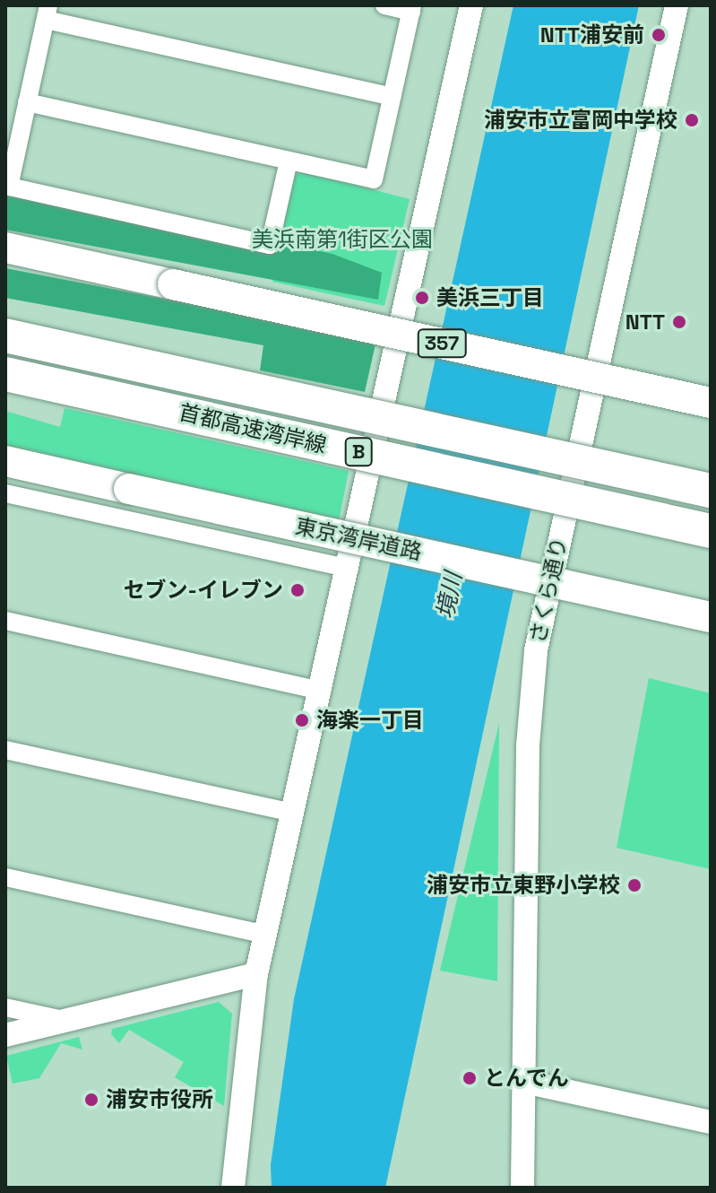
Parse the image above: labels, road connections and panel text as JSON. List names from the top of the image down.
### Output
{
  "streets": {
    "highway": [
      "357",
      "首都高速湾岸線",
      "B",
      "東京湾岸道路"
    ],
    "street": ["さくら通り"]
  },
  "water": ["境川"],
  "parks": ["美浜南第1街区公園"],
  "places": [
    "NTT浦安前",
    "浦安市立富岡中学校",
    "美浜三丁目",
    "NTT",
    "セブン-イレブン",
    "海楽一丁目",
    "浦安市立東野小学校",
    "とんでん",
    "浦安市役所"
  ]
}
